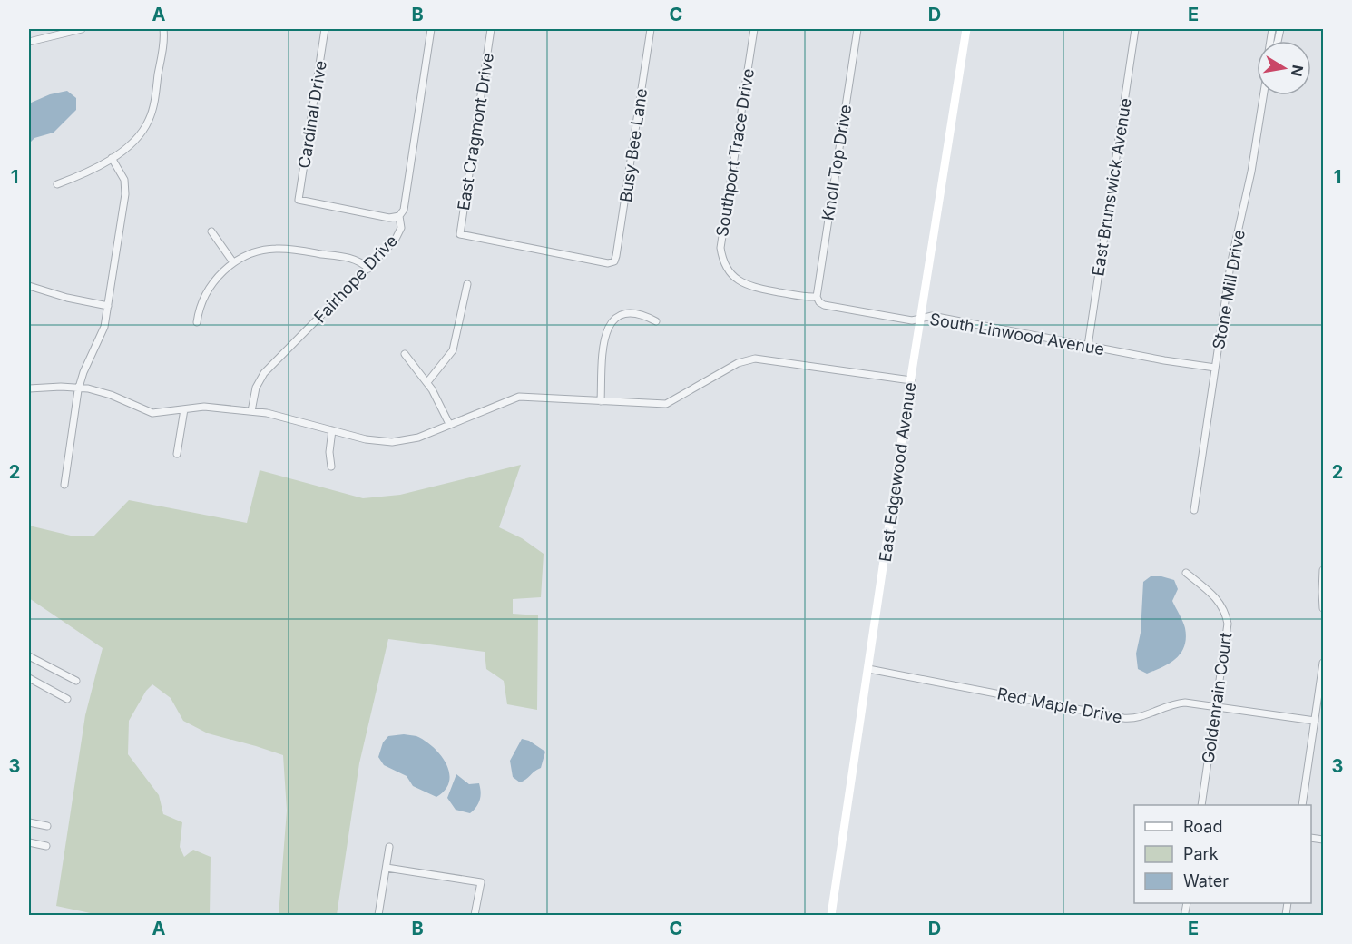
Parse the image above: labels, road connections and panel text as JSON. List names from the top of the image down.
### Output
{
  "streets": {
    "main road": ["East Edgewood Avenue"],
    "street": [
      "Cardinal Drive",
      "East Cragmont Drive",
      "Busy Bee Lane",
      "Southport Trace Drive",
      "Knoll Top Drive",
      "East Brunswick Avenue",
      "Fairhope Drive",
      "Stone Mill Drive",
      "South Linwood Avenue",
      "Goldenrain Court",
      "Red Maple Drive"
    ]
  },
  "crossings": [
    ["Cardinal Drive", "Fairhope Drive"],
    ["East Cragmont Drive", "Busy Bee Lane"],
    ["Southport Trace Drive", "South Linwood Avenue"],
    ["Knoll Top Drive", "South Linwood Avenue"],
    ["East Brunswick Avenue", "South Linwood Avenue"],
    ["Stone Mill Drive", "South Linwood Avenue"],
    ["South Linwood Avenue", "East Edgewood Avenue"],
    ["East Edgewood Avenue", "Red Maple Drive"],
    ["Goldenrain Court", "Red Maple Drive"]
  ],
  "legend": ["Road", "Park", "Water"],
  "north": "right",
  "grid": {
    "columns": [
      "A",
      "B",
      "C",
      "D",
      "E"
    ],
    "rows": ["1", "2", "3"]
  }
}
